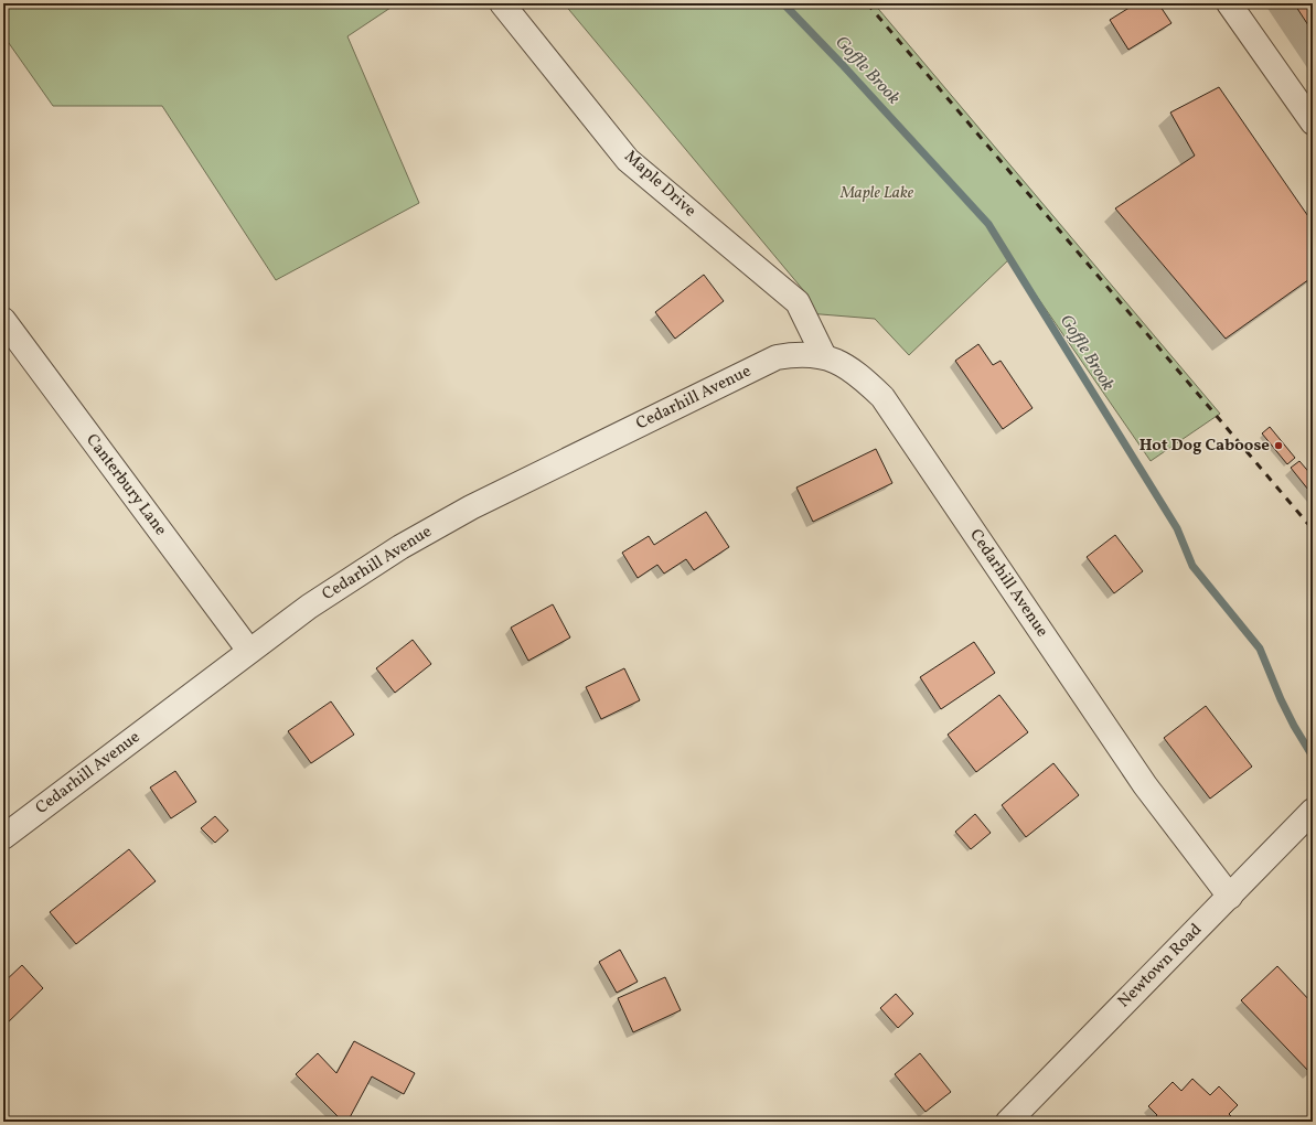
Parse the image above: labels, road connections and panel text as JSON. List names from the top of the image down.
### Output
{
  "streets": {
    "street": [
      "Maple Drive",
      "Cedarhill Avenue",
      "Canterbury Lane",
      "Newtown Road"
    ]
  },
  "crossings": [
    ["Maple Drive", "Cedarhill Avenue"],
    ["Cedarhill Avenue", "Canterbury Lane"],
    ["Cedarhill Avenue", "Newtown Road"]
  ],
  "water": ["Goffle Brook"],
  "parks": ["Maple Lake"],
  "places": ["Hot Dog Caboose"]
}
